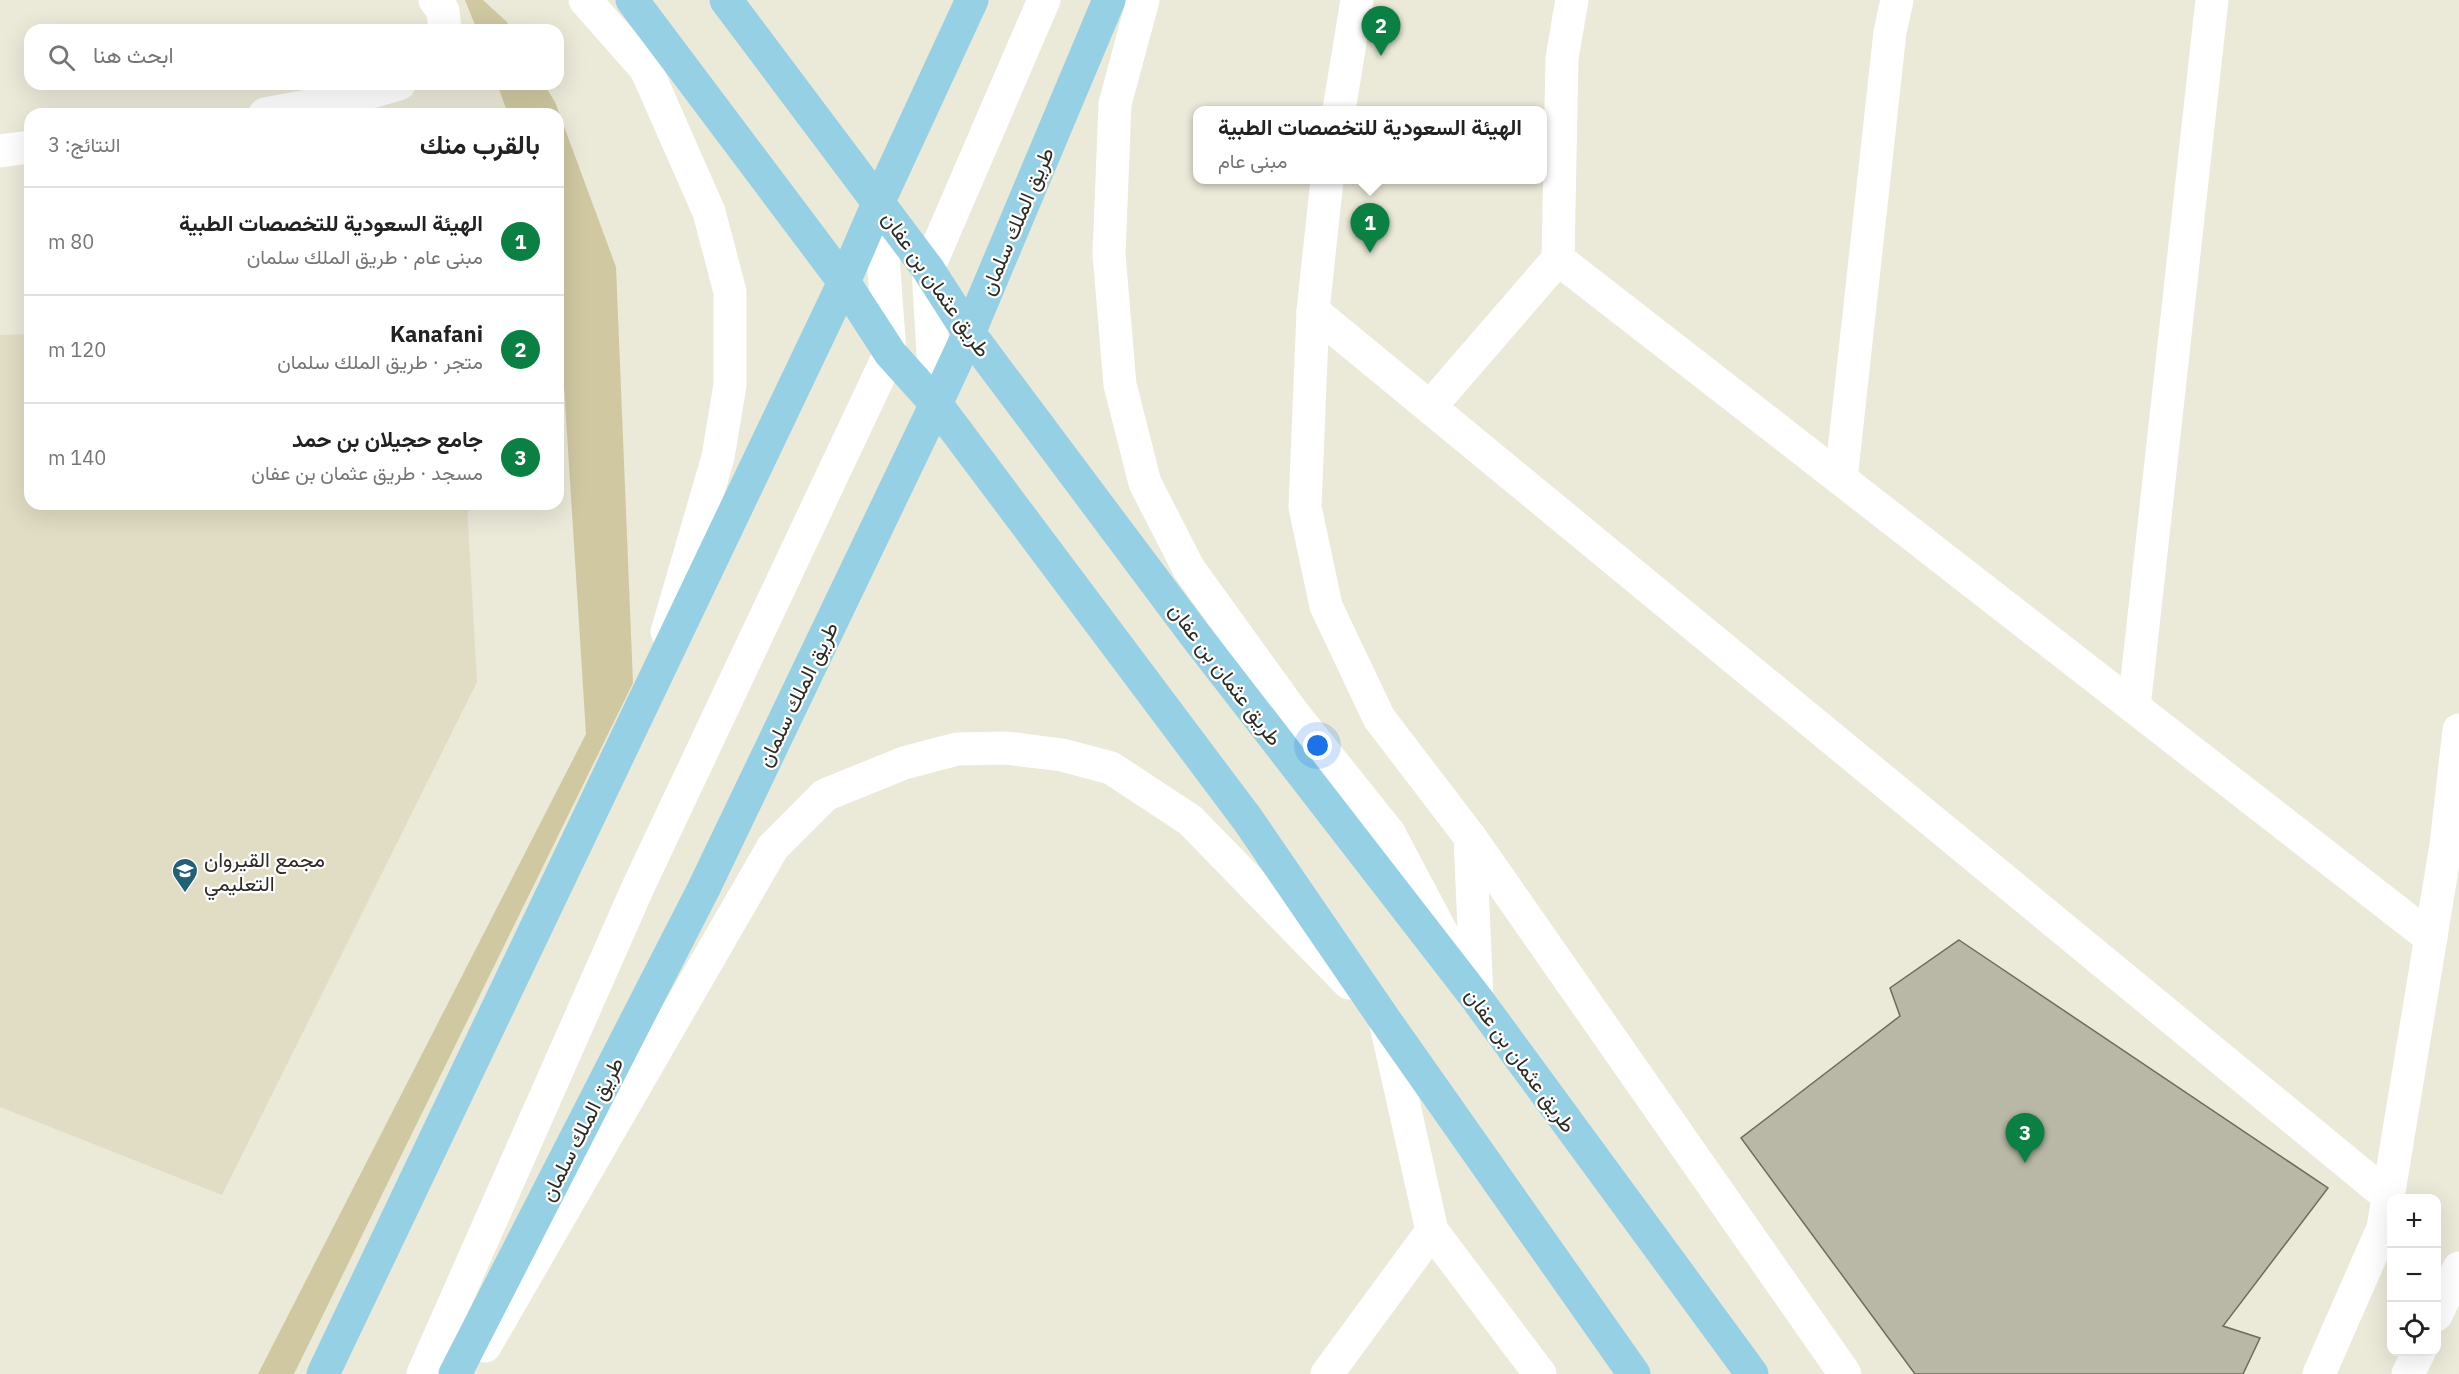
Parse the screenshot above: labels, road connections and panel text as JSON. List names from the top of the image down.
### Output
{
  "streets": {
    "main road": ["طريق الملك سلمان", "طريق عثمان بن عفان"]
  },
  "crossings": [
    ["طريق الملك سلمان", "طريق عثمان بن عفان"]
  ],
  "places": {
    "school or university": ["مجمع القيروان التعليمي"]
  },
  "page": {
    "pins": ["2", "1", "3"],
    "search": "ابحث هنا",
    "popup": ["الهيئة السعودية للتخصصات الطبية", "مبنى عام"],
    "heading": ["بالقرب منك", "النتائج: 3"],
    "list": [
      {
        "mark": "1",
        "name": "الهيئة السعودية للتخصصات الطبية",
        "note": "مبنى عام · طريق الملك سلمان",
        "value": "80 m"
      },
      {
        "mark": "2",
        "name": "Kanafani",
        "note": "متجر · طريق الملك سلمان",
        "value": "120 m"
      },
      {
        "mark": "3",
        "name": "جامع حجيلان بن حمد",
        "note": "مسجد · طريق عثمان بن عفان",
        "value": "140 m"
      }
    ],
    "map_buttons": ["+", "−"]
  }
}
